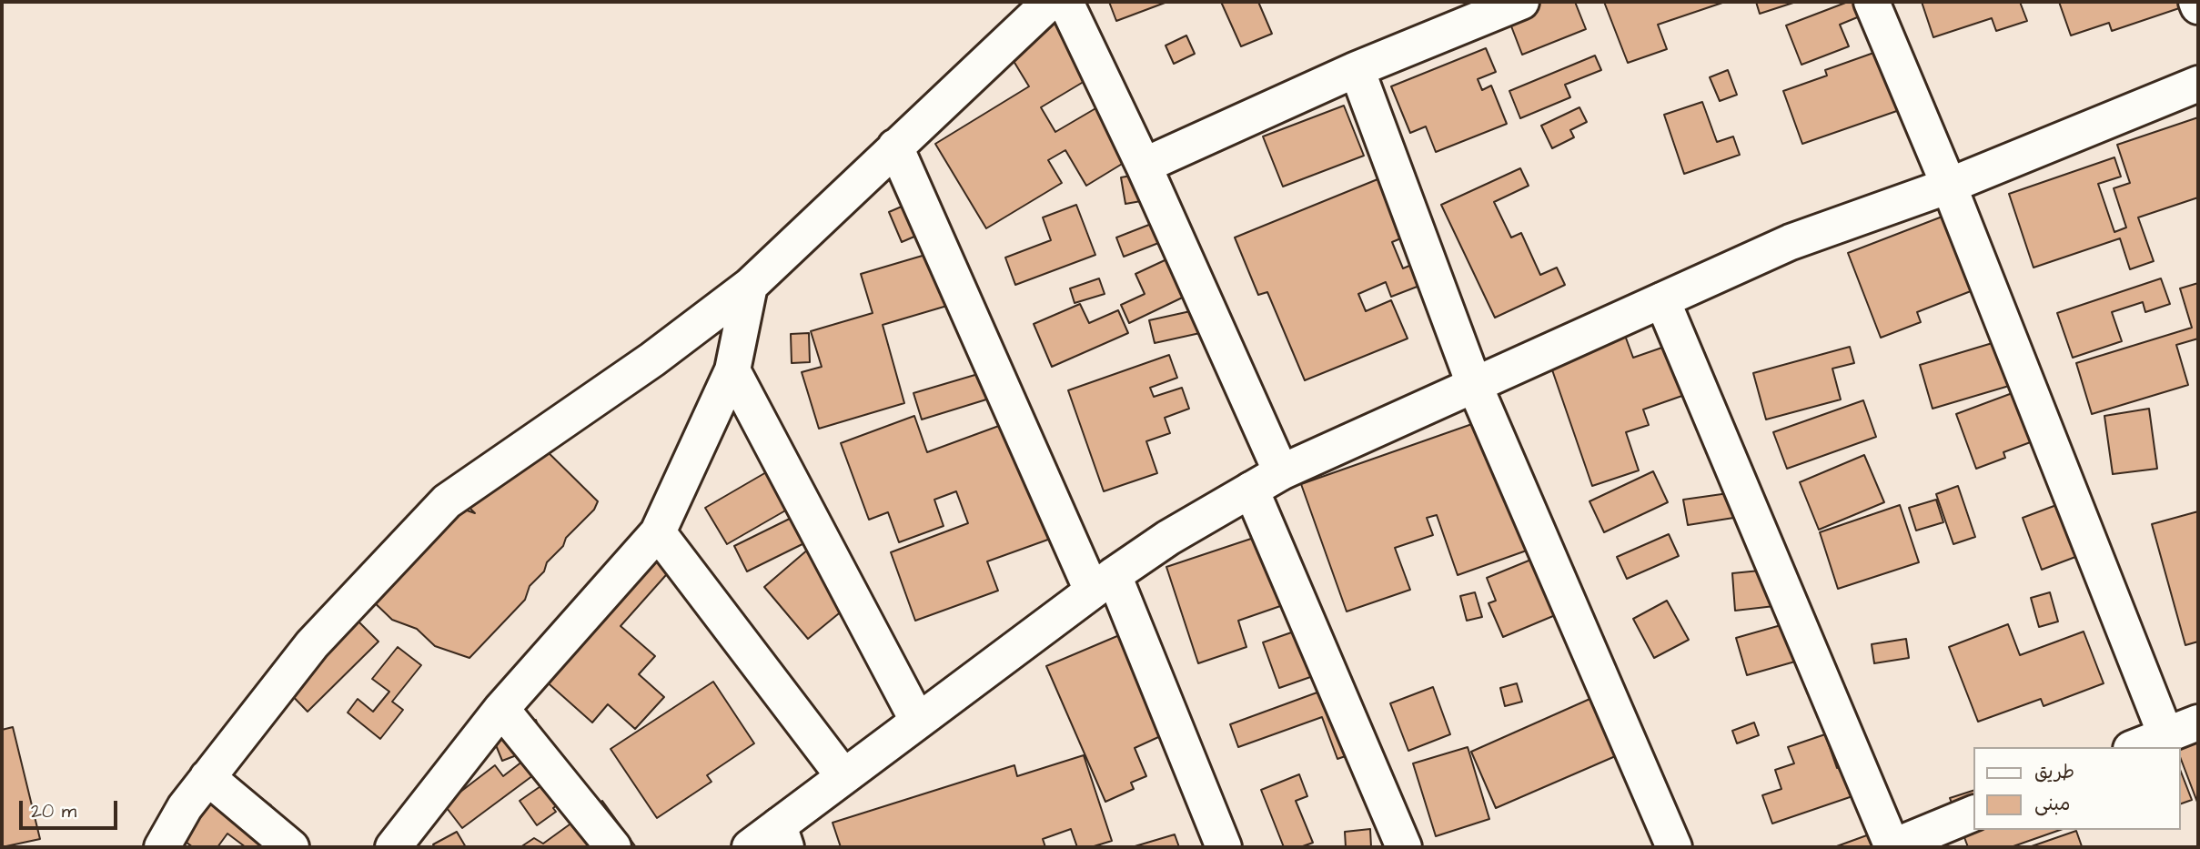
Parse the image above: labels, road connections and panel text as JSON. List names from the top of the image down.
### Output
{
  "legend": ["طريق", "مبنى"],
  "scale_bar": "20 m"
}
